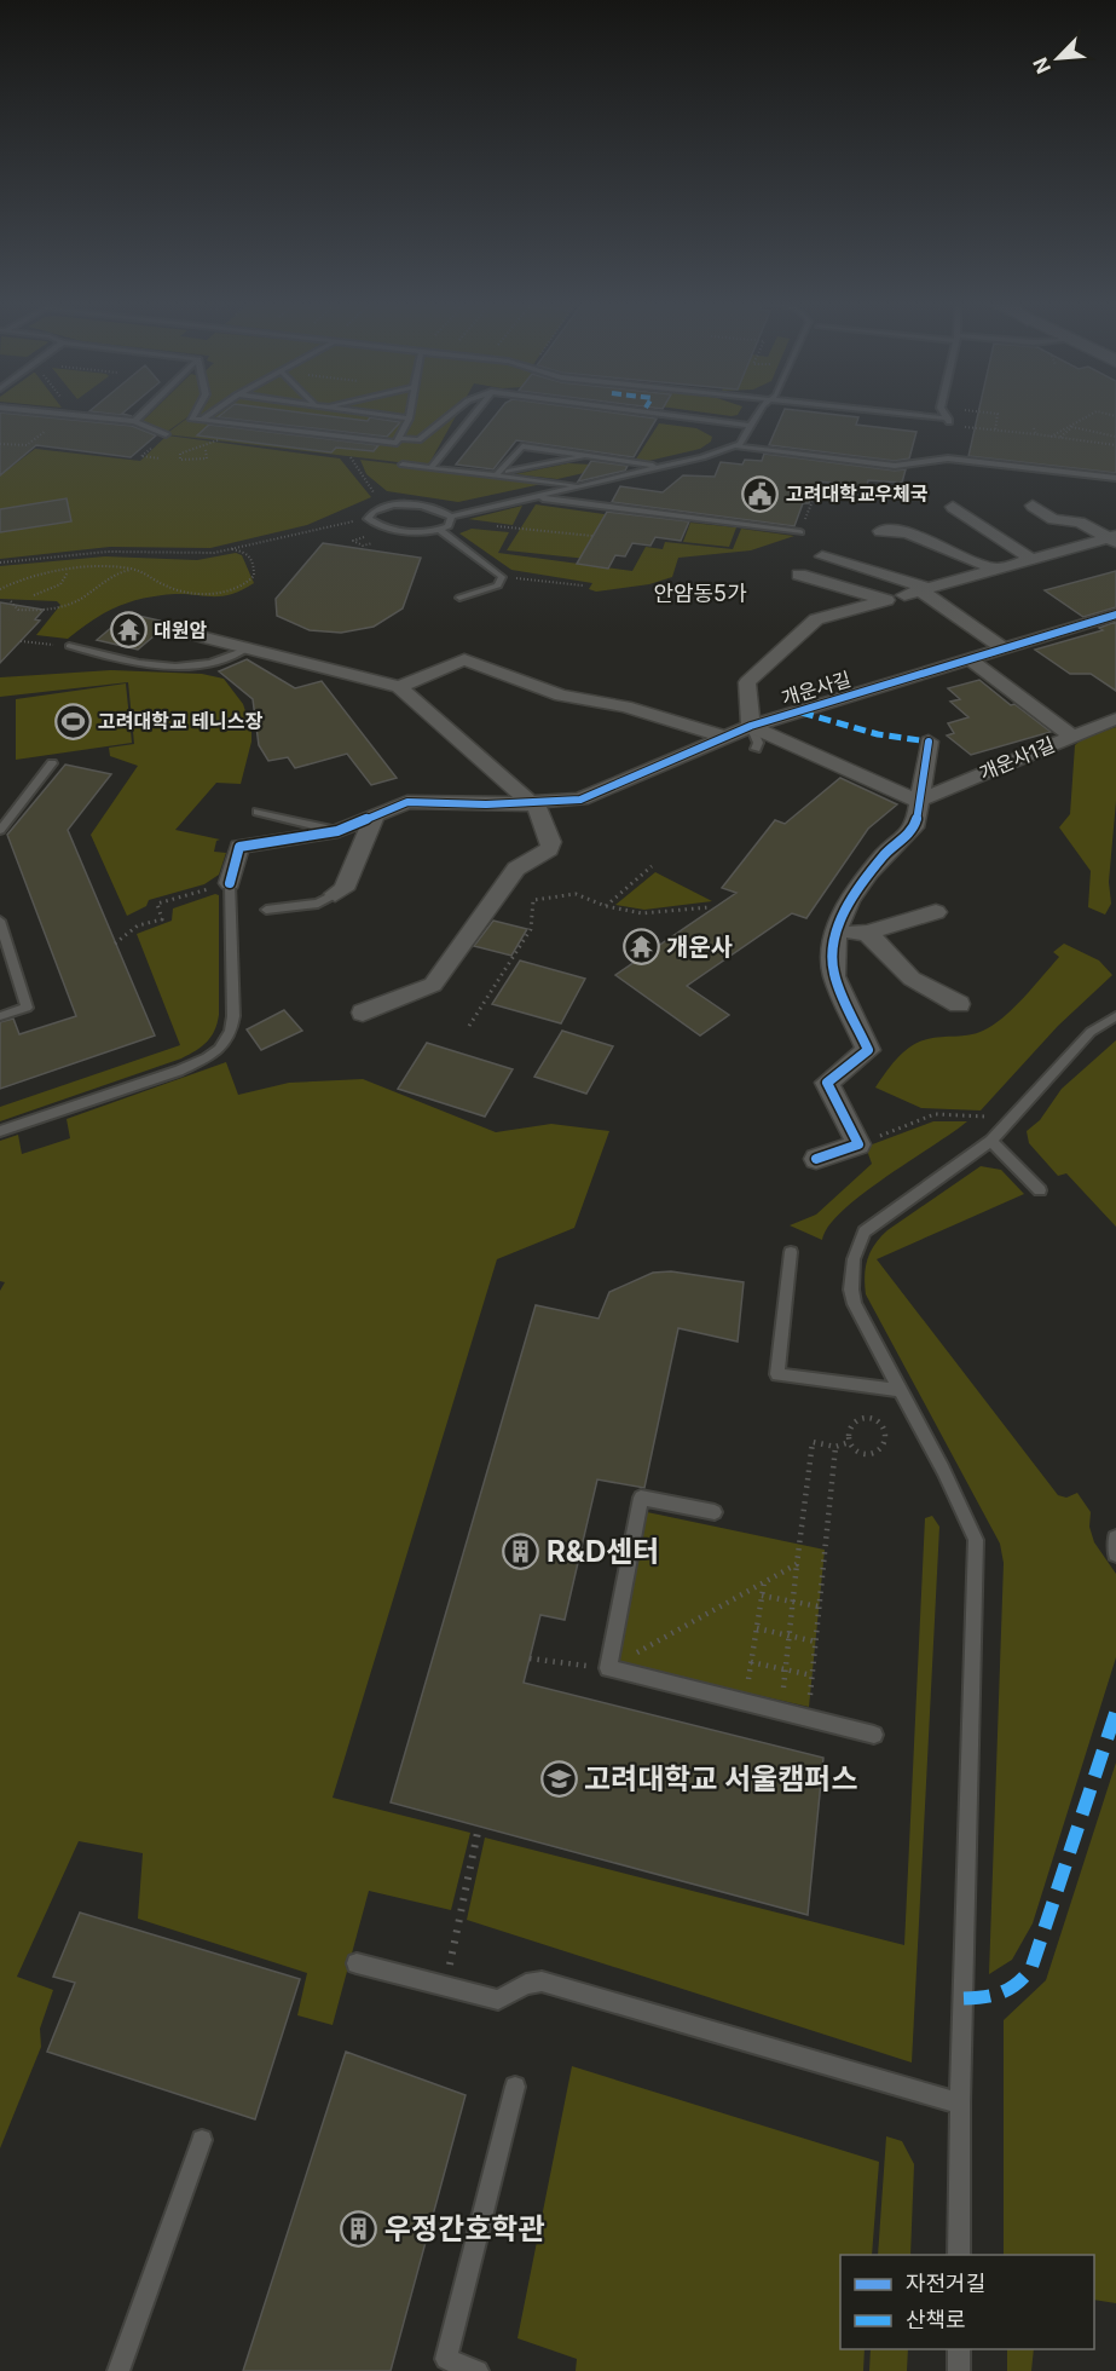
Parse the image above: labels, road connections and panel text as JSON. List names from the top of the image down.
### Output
{
  "streets": {
    "street": ["개운사길", "개운사1길"]
  },
  "crossings": [
    ["개운사길", "개운사1길"]
  ],
  "districts": ["안암동5가"],
  "places": {
    "public building": ["고려대학교우체국"],
    "temple": ["대원암", "개운사"],
    "sports": ["고려대학교 테니스장"],
    "building": ["R&D센터", "우정간호학관"],
    "school or university": ["고려대학교 서울캠퍼스"]
  },
  "legend": ["자전거길", "산책로"],
  "north": "bottom left"
}
